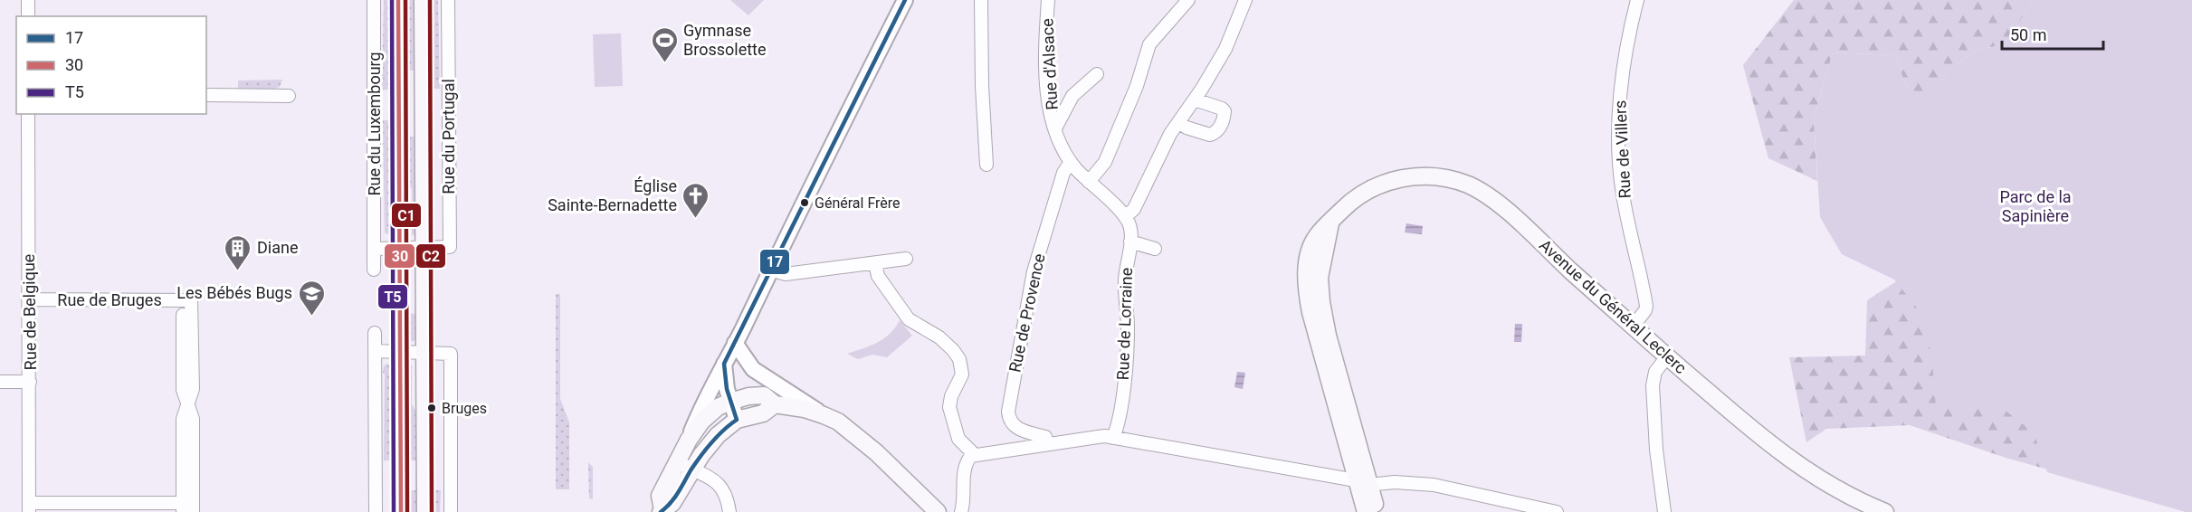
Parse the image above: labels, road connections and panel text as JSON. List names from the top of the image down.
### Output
{
  "streets": {
    "main road": ["Avenue du Général Leclerc"],
    "street": [
      "Rue d'Alsace",
      "Rue du Luxembourg",
      "Rue du Portugal",
      "Rue de Villers",
      "Rue de Bruges",
      "Rue de Belgique",
      "Rue de Provence",
      "Rue de Lorraine"
    ]
  },
  "crossings": [
    ["Rue d'Alsace", "Rue de Provence"],
    ["Rue d'Alsace", "Rue de Lorraine"],
    ["Rue de Villers", "Avenue du Général Leclerc"],
    ["Rue de Bruges", "Rue de Belgique"]
  ],
  "parks": ["Parc de la Sapinière"],
  "places": {
    "sports": ["Gymnase Brossolette"],
    "other": ["Général Frère", "Bruges"],
    "church": ["Église Sainte-Bernadette"],
    "building": ["Diane"],
    "school or university": ["Les Bébés Bugs"]
  },
  "lines": [
    "transit line 17",
    "transit line 30",
    "transit line T5",
    "transit line C1",
    "transit line C2"
  ],
  "legend": ["17", "30", "T5"],
  "scale_bar": "50 m"
}
